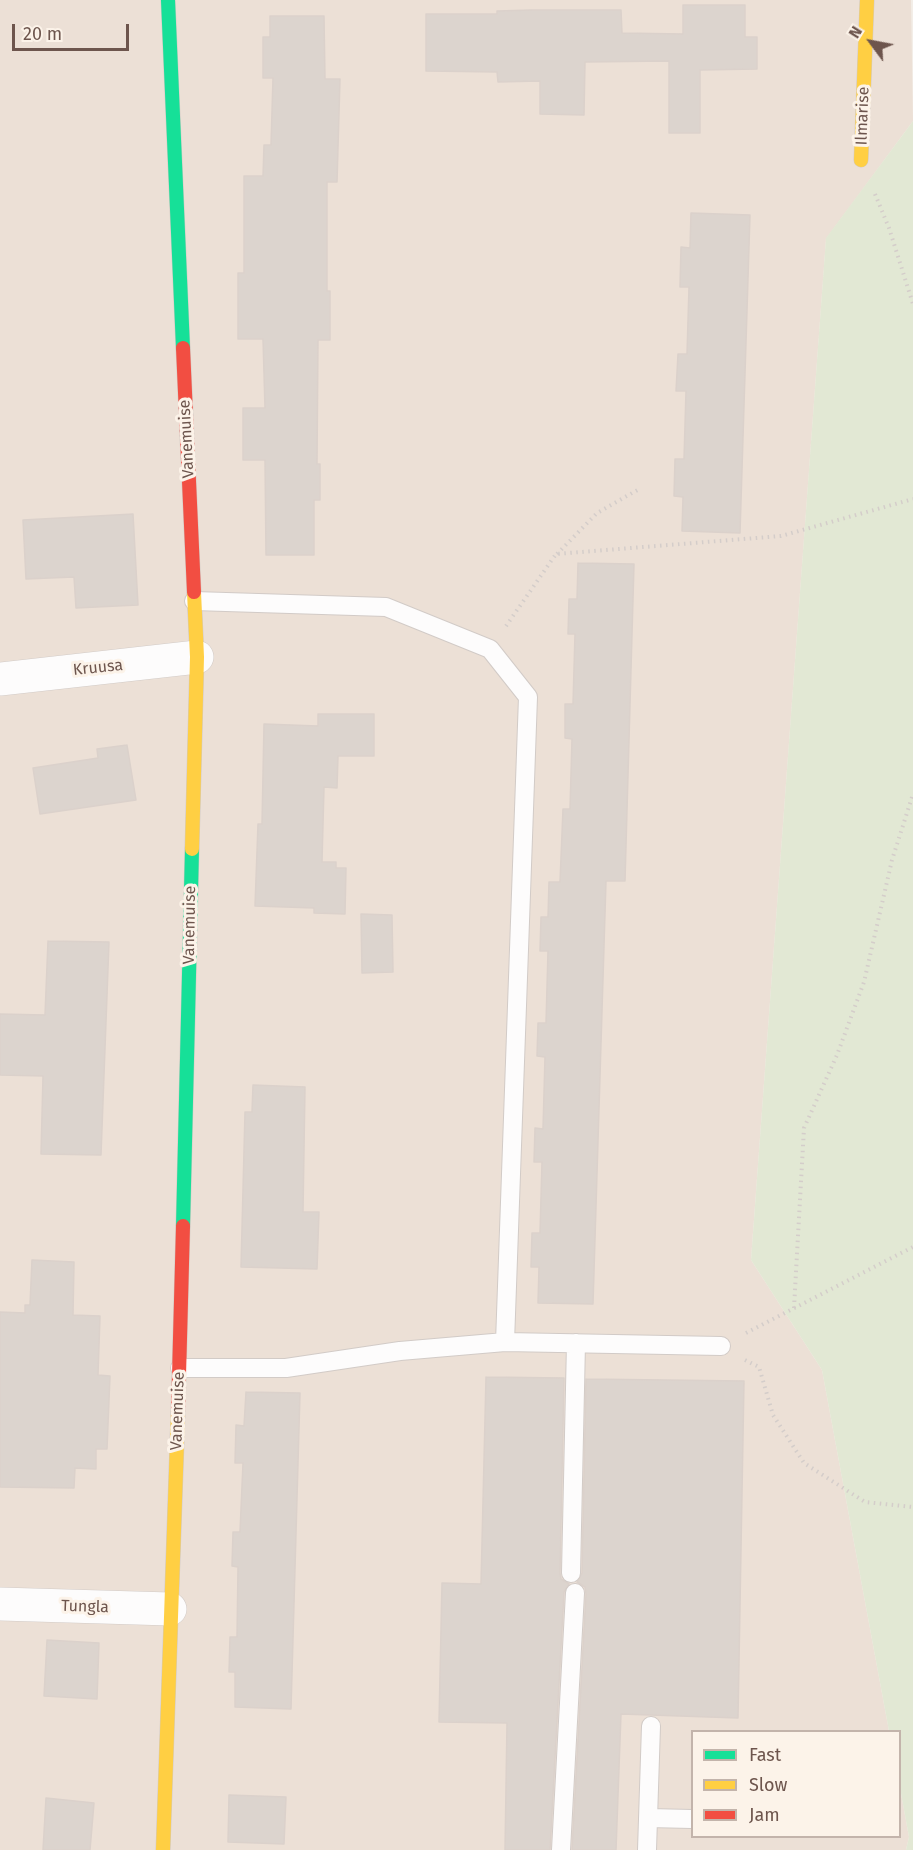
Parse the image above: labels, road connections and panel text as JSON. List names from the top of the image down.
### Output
{
  "streets": {
    "street": [
      "Ilmarise",
      "Vanemuise",
      "Kruusa",
      "Tungla"
    ]
  },
  "crossings": [
    ["Vanemuise", "Kruusa"],
    ["Vanemuise", "Tungla"]
  ],
  "legend": ["Fast", "Slow", "Jam"],
  "scale_bar": "20 m",
  "north": "top left"
}
